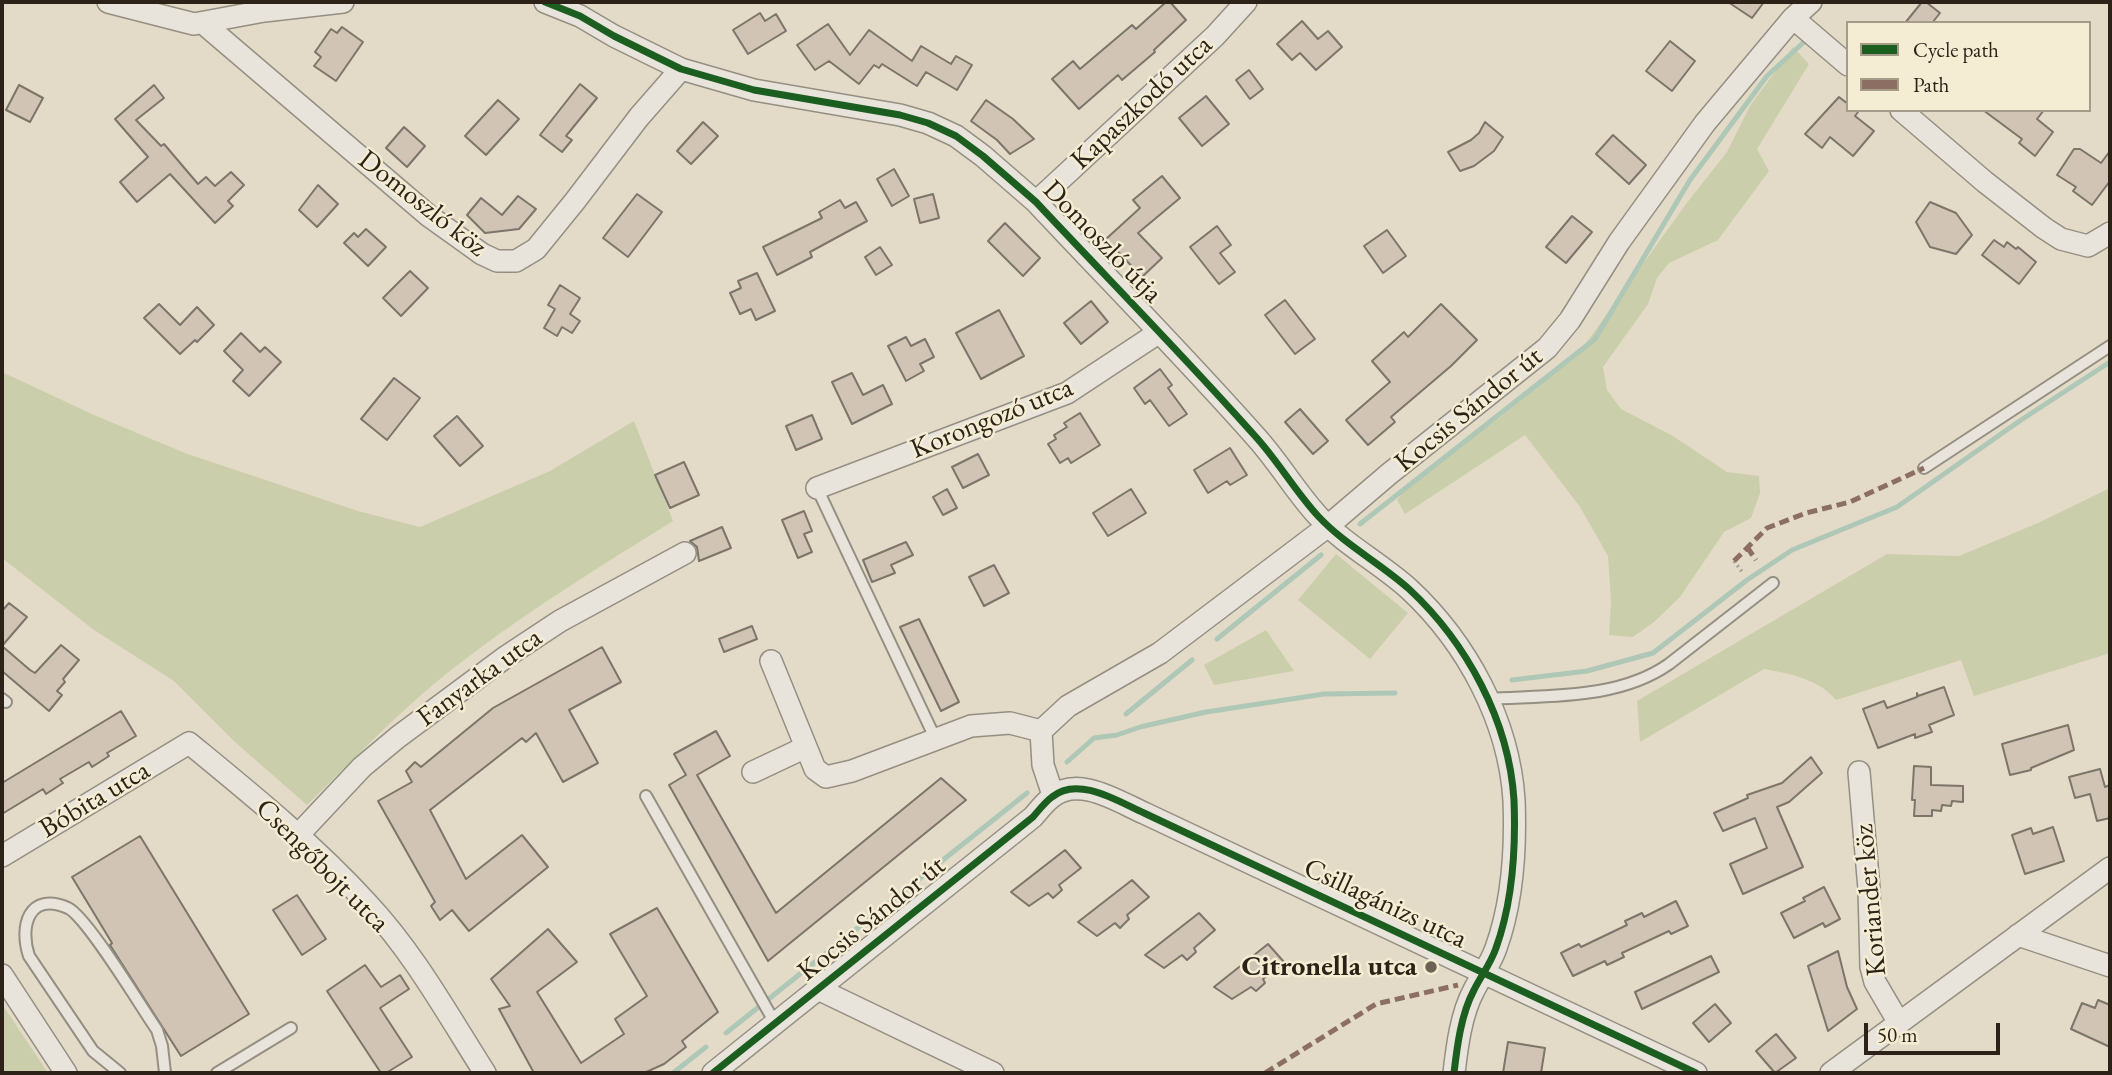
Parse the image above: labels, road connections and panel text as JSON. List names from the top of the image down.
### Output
{
  "streets": {
    "street": [
      "Kapaszkodó utca",
      "Domoszló köz",
      "Domoszló útja",
      "Kocsis Sándor út",
      "Korongozó utca",
      "Fanyarka utca",
      "Bóbita utca",
      "Csengőbojt utca",
      "Koriander köz",
      "Csillagánizs utca"
    ]
  },
  "crossings": [
    ["Kapaszkodó utca", "Domoszló útja"],
    ["Domoszló köz", "Domoszló útja"],
    ["Domoszló útja", "Kocsis Sándor út"],
    ["Domoszló útja", "Korongozó utca"],
    ["Domoszló útja", "Csillagánizs utca"],
    ["Kocsis Sándor út", "Csillagánizs utca"],
    ["Fanyarka utca", "Csengőbojt utca"],
    ["Bóbita utca", "Csengőbojt utca"]
  ],
  "places": ["Citronella utca"],
  "legend": ["Cycle path", "Path"],
  "scale_bar": "50 m"
}
